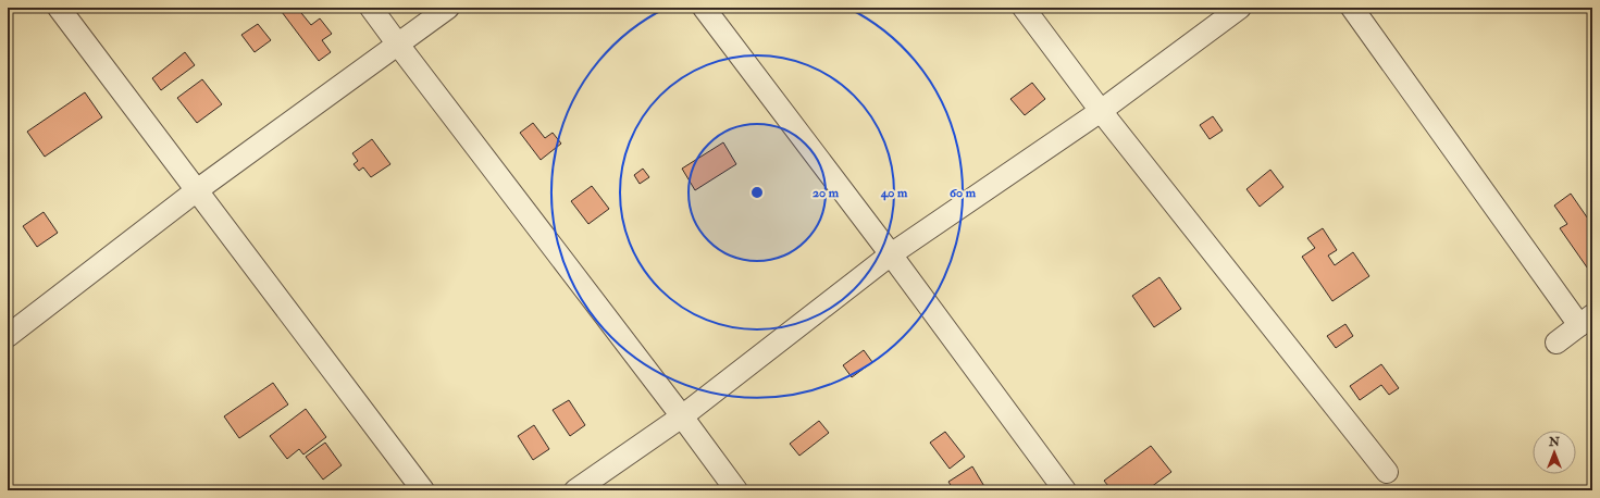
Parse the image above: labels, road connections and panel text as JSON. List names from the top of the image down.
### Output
{
  "north": "top",
  "rings": ["20 m", "40 m", "60 m"]
}
